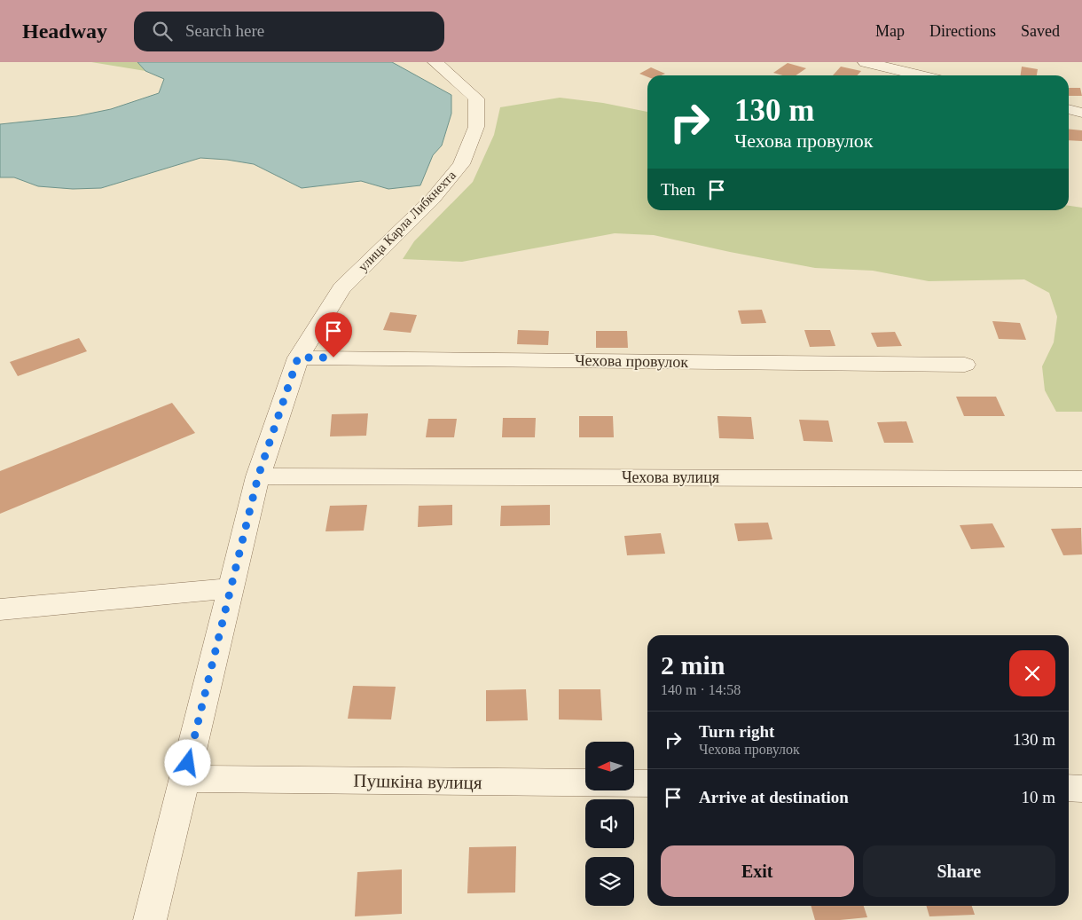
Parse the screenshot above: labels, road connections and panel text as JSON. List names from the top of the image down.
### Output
{
  "streets": {
    "street": [
      "улица Карла Либкнехта",
      "Чехова провулок",
      "Чехова вулиця",
      "Пушкіна вулиця"
    ]
  },
  "crossings": [
    ["улица Карла Либкнехта", "Чехова провулок"],
    ["улица Карла Либкнехта", "Чехова вулиця"],
    ["улица Карла Либкнехта", "Пушкіна вулиця"]
  ],
  "north": "left",
  "page": {
    "header": "Headway",
    "search": "Search here",
    "nav": ["Map", "Directions", "Saved"],
    "turn": ["130 m", "Чехова провулок"],
    "then": "Then",
    "heading": ["2 min", "140 m · 14:58"],
    "list": [
      {
        "name": "Turn right",
        "note": "Чехова провулок",
        "value": "130 m"
      },
      {
        "name": "Arrive at destination",
        "value": "10 m"
      }
    ],
    "buttons": ["Exit", "Share"]
  }
}
